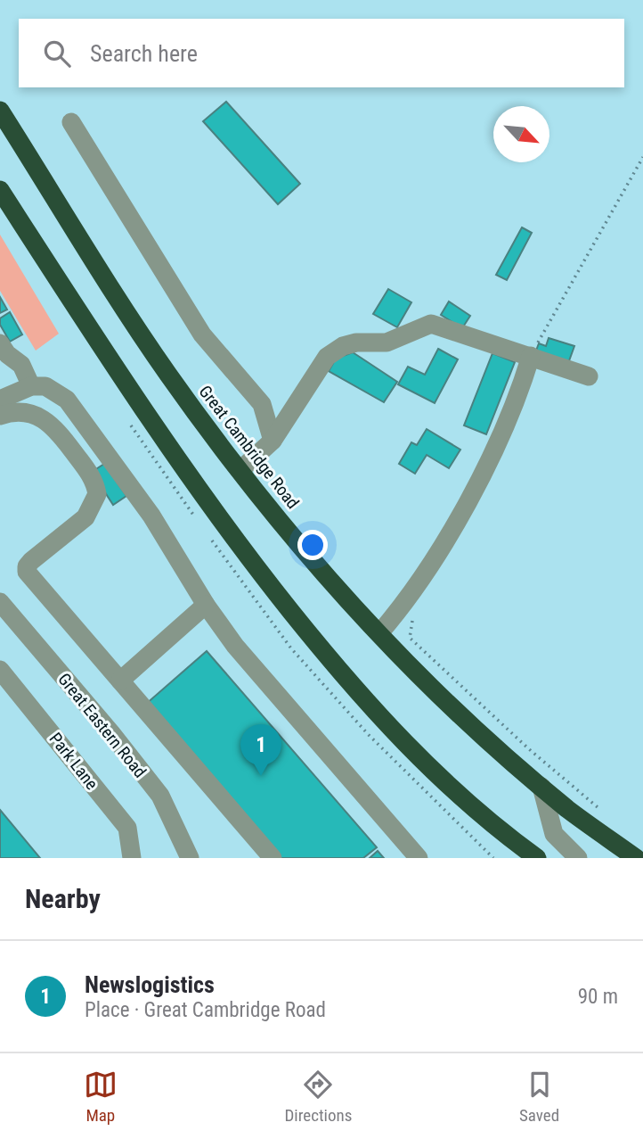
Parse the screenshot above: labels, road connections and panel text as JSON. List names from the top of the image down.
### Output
{
  "streets": {
    "highway": ["Great Cambridge Road"],
    "lane": ["Great Eastern Road", "Park Lane"]
  },
  "north": "bottom right",
  "page": {
    "search": "Search here",
    "pins": "1",
    "heading": "Nearby",
    "list": [
      {
        "mark": "1",
        "name": "Newslogistics",
        "note": "Place · Great Cambridge Road",
        "value": "90 m"
      }
    ],
    "nav": ["Map", "Directions", "Saved"]
  }
}
